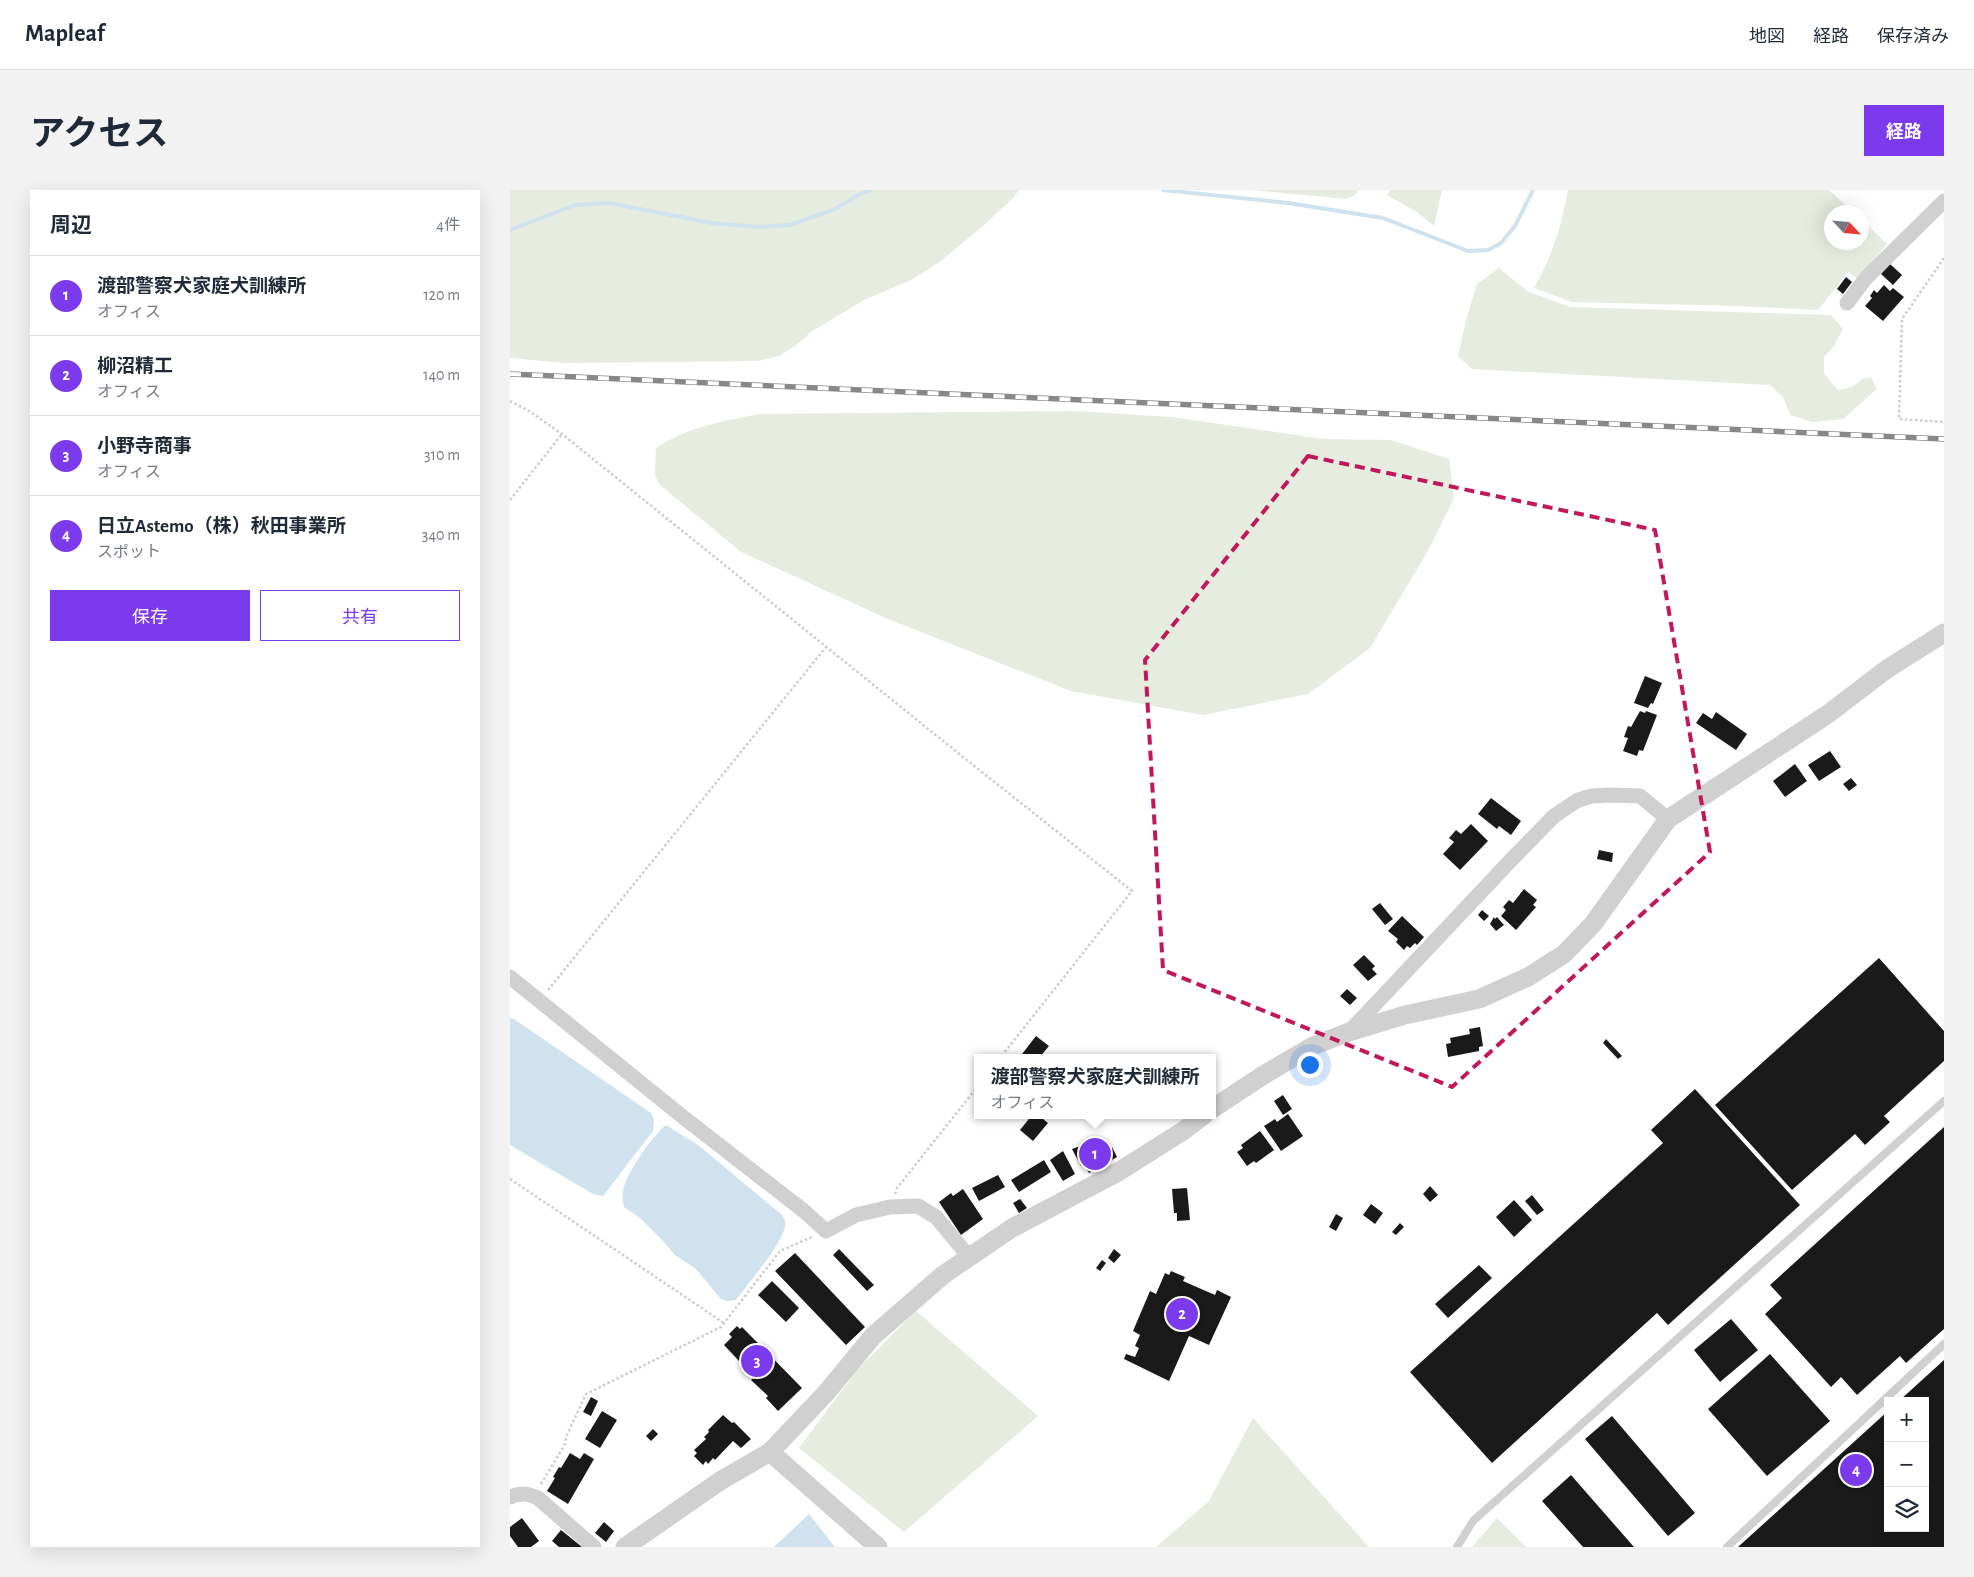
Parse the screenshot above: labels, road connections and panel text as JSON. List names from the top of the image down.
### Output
{
  "north": "bottom right",
  "page": {
    "header": "Mapleaf",
    "nav": ["地図", "経路", "保存済み"],
    "title": "アクセス",
    "buttons": [
      "経路",
      ["保存", "共有"]
    ],
    "heading": ["周辺", "4件"],
    "list": [
      {
        "mark": "1",
        "name": "渡部警察犬家庭犬訓練所",
        "note": "オフィス",
        "value": "120 m"
      },
      {
        "mark": "2",
        "name": "柳沼精工",
        "note": "オフィス",
        "value": "140 m"
      },
      {
        "mark": "3",
        "name": "小野寺商事",
        "note": "オフィス",
        "value": "310 m"
      },
      {
        "mark": "4",
        "name": "日立Astemo（株）秋田事業所",
        "note": "スポット",
        "value": "340 m"
      }
    ],
    "popup": ["渡部警察犬家庭犬訓練所", "オフィス"],
    "pins": [
      "1",
      "2",
      "3",
      "4"
    ],
    "map_buttons": ["+", "−"]
  }
}
